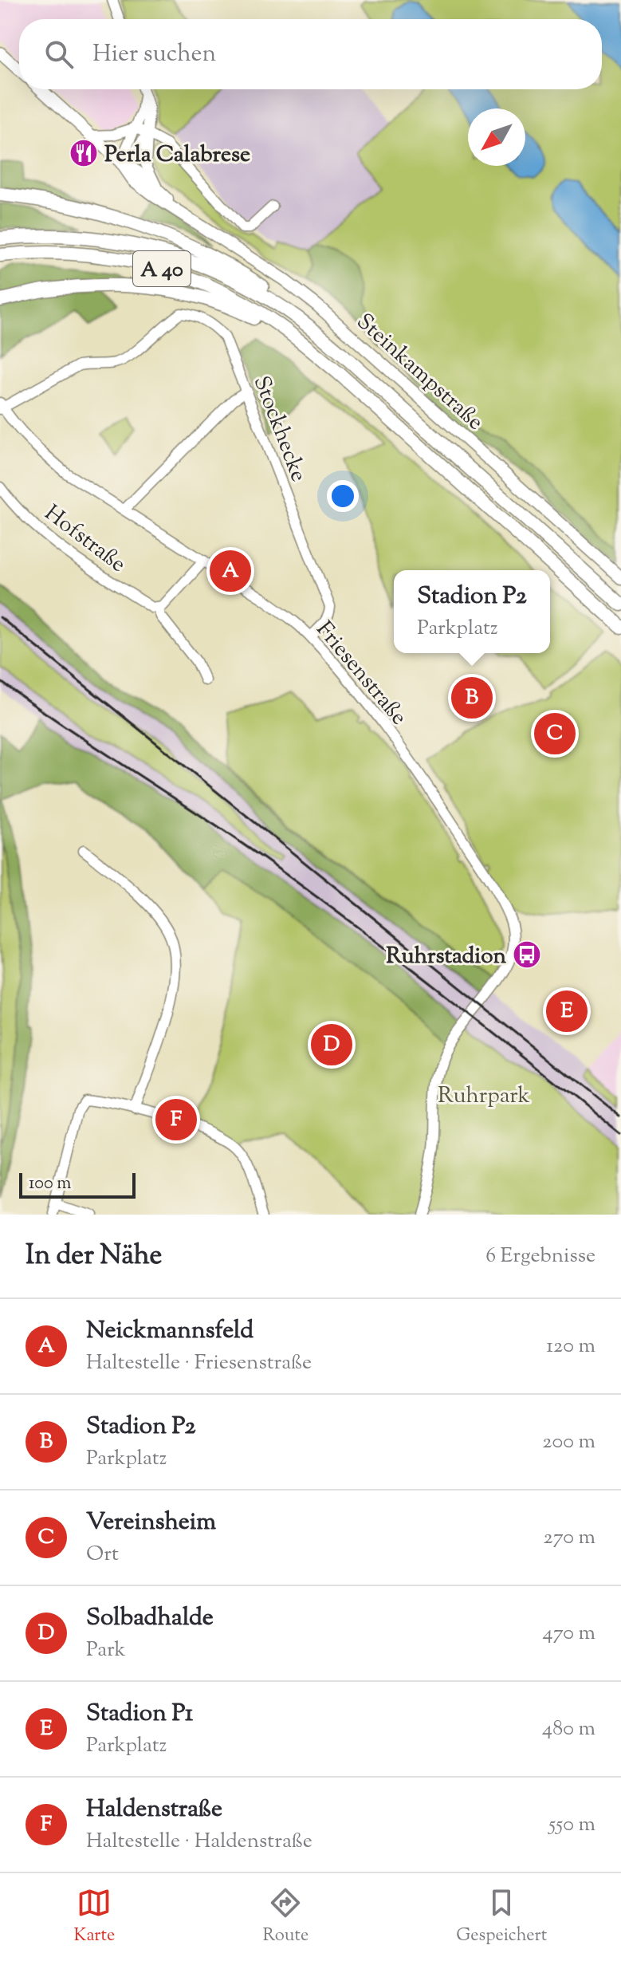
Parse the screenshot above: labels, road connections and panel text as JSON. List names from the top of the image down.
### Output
{
  "streets": {
    "highway": ["A 40"],
    "main road": ["Steinkampstraße"],
    "street": ["Stockhecke", "Hofstraße", "Friesenstraße"]
  },
  "crossings": [
    ["Stockhecke", "Friesenstraße"]
  ],
  "parks": ["Ruhrpark"],
  "places": {
    "restaurant": ["Perla Calabrese"],
    "bus stop": ["Ruhrstadion"]
  },
  "scale_bar": "100 m",
  "north": "bottom left",
  "page": {
    "search": "Hier suchen",
    "pins": [
      "A",
      "B",
      "C",
      "E",
      "D",
      "F"
    ],
    "popup": ["Stadion P2", "Parkplatz"],
    "scale": "100 m",
    "heading": ["In der Nähe", "6 Ergebnisse"],
    "list": [
      {
        "mark": "A",
        "name": "Neickmannsfeld",
        "note": "Haltestelle · Friesenstraße",
        "value": "120 m"
      },
      {
        "mark": "B",
        "name": "Stadion P2",
        "note": "Parkplatz",
        "value": "200 m"
      },
      {
        "mark": "C",
        "name": "Vereinsheim",
        "note": "Ort",
        "value": "270 m"
      },
      {
        "mark": "D",
        "name": "Solbadhalde",
        "note": "Park",
        "value": "470 m"
      },
      {
        "mark": "E",
        "name": "Stadion P1",
        "note": "Parkplatz",
        "value": "480 m"
      },
      {
        "mark": "F",
        "name": "Haldenstraße",
        "note": "Haltestelle · Haldenstraße",
        "value": "550 m"
      }
    ],
    "nav": ["Karte", "Route", "Gespeichert"]
  }
}
